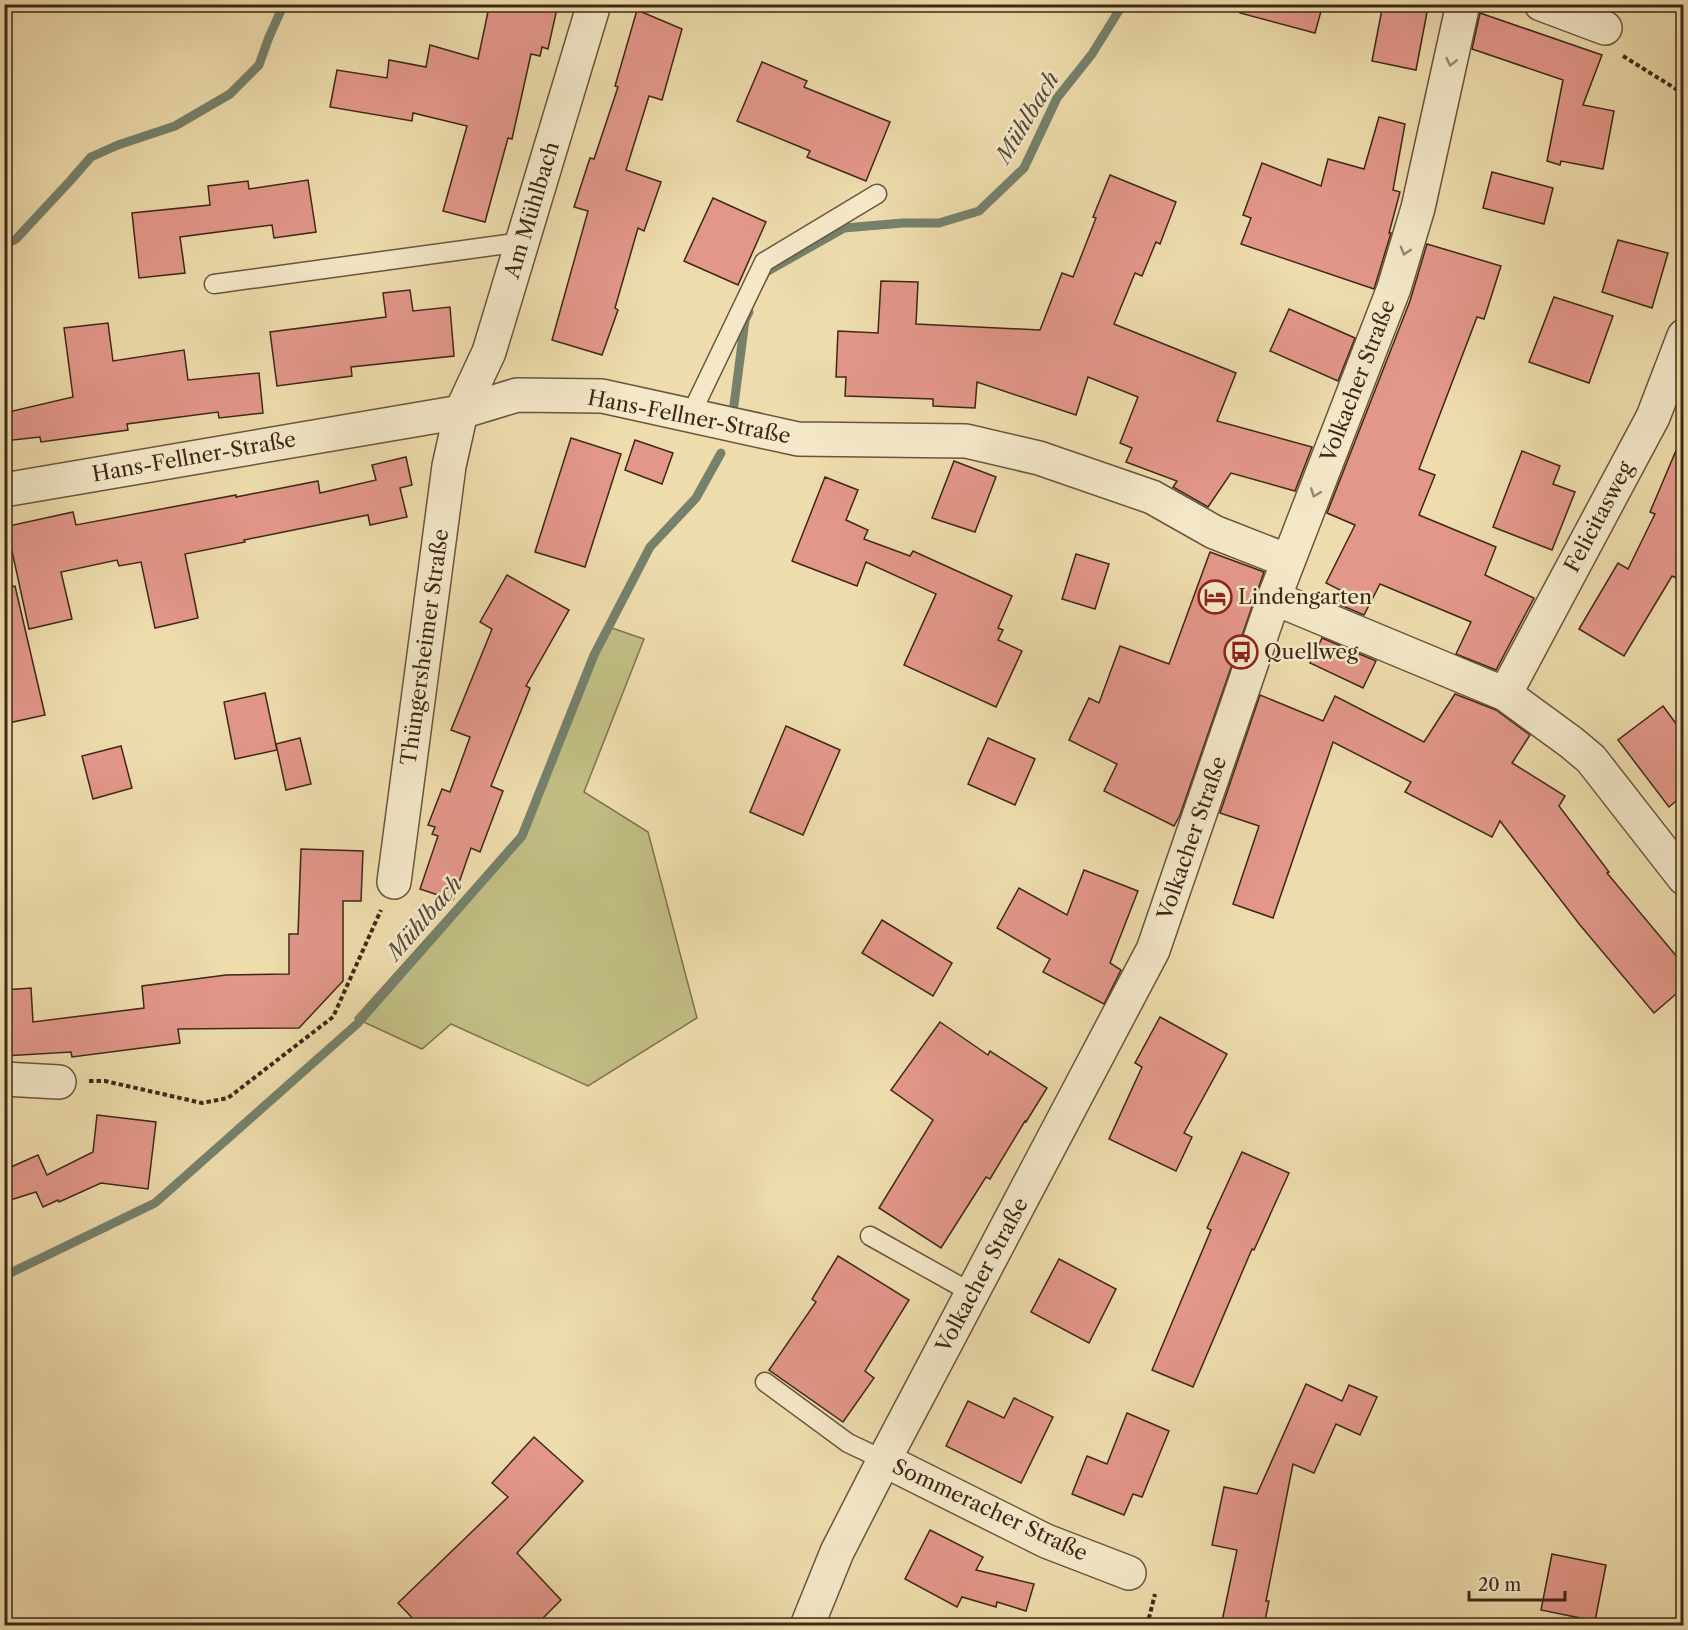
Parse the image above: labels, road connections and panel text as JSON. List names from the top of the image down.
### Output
{
  "streets": {
    "street": [
      "Am Mühlbach",
      "Volkacher Straße",
      "Hans-Fellner-Straße",
      "Felicitasweg",
      "Thüngersheimer Straße",
      "Sommeracher Straße"
    ]
  },
  "crossings": [
    ["Am Mühlbach", "Hans-Fellner-Straße"],
    ["Am Mühlbach", "Thüngersheimer Straße"],
    ["Volkacher Straße", "Hans-Fellner-Straße"],
    ["Volkacher Straße", "Sommeracher Straße"],
    ["Hans-Fellner-Straße", "Thüngersheimer Straße"]
  ],
  "water": ["Mühlbach"],
  "places": {
    "hotel": ["Lindengarten"],
    "bus stop": ["Quellweg"]
  },
  "scale_bar": "20 m"
}
